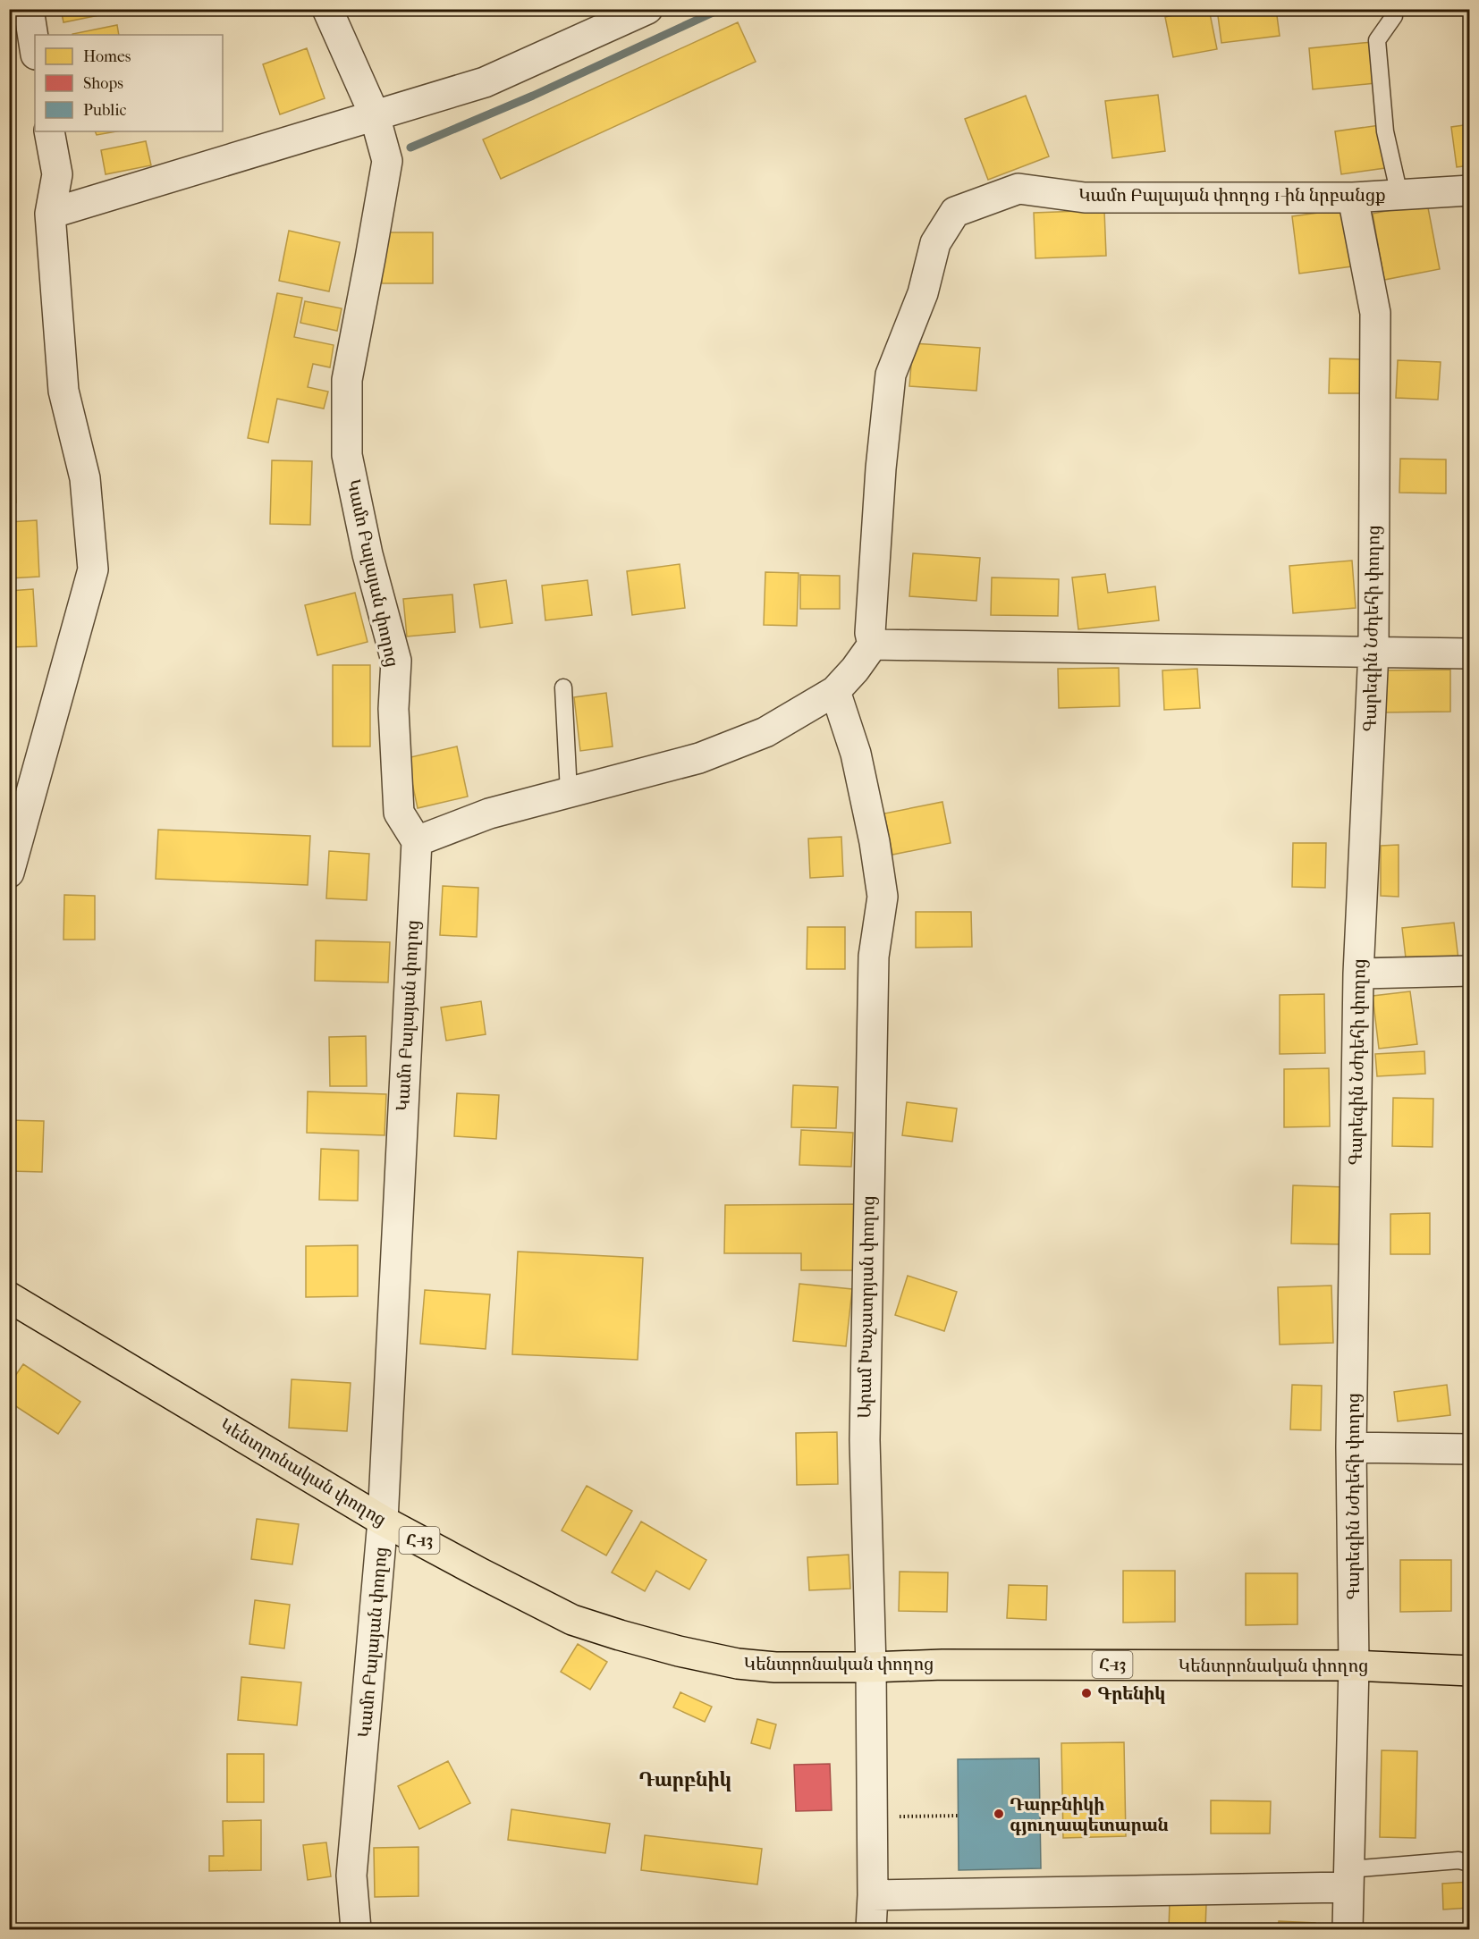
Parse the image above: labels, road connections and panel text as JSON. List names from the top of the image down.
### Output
{
  "streets": {
    "main road": ["Կենտրոնական փողոց", "Հ-13"],
    "street": [
      "Կամո Բալայան փողոց 1-ին նրբանցք",
      "Կամո Բալայան փողոց",
      "Գարեգին Նժդեհի փողոց",
      "Արամ Խաչատրյան փողոց"
    ]
  },
  "crossings": [
    ["Կամո Բալայան փողոց 1-ին նրբանցք", "Գարեգին Նժդեհի փողոց"],
    ["Կամո Բալայան փողոց", "Կենտրոնական փողոց"],
    ["Գարեգին Նժդեհի փողոց", "Կենտրոնական փողոց"],
    ["Արամ Խաչատրյան փողոց", "Կենտրոնական փողոց"]
  ],
  "districts": ["Դարբնիկ"],
  "places": ["Գրենիկ", "Դարբնիկի գյուղապետարան"],
  "legend": ["Homes", "Shops", "Public"]
}
